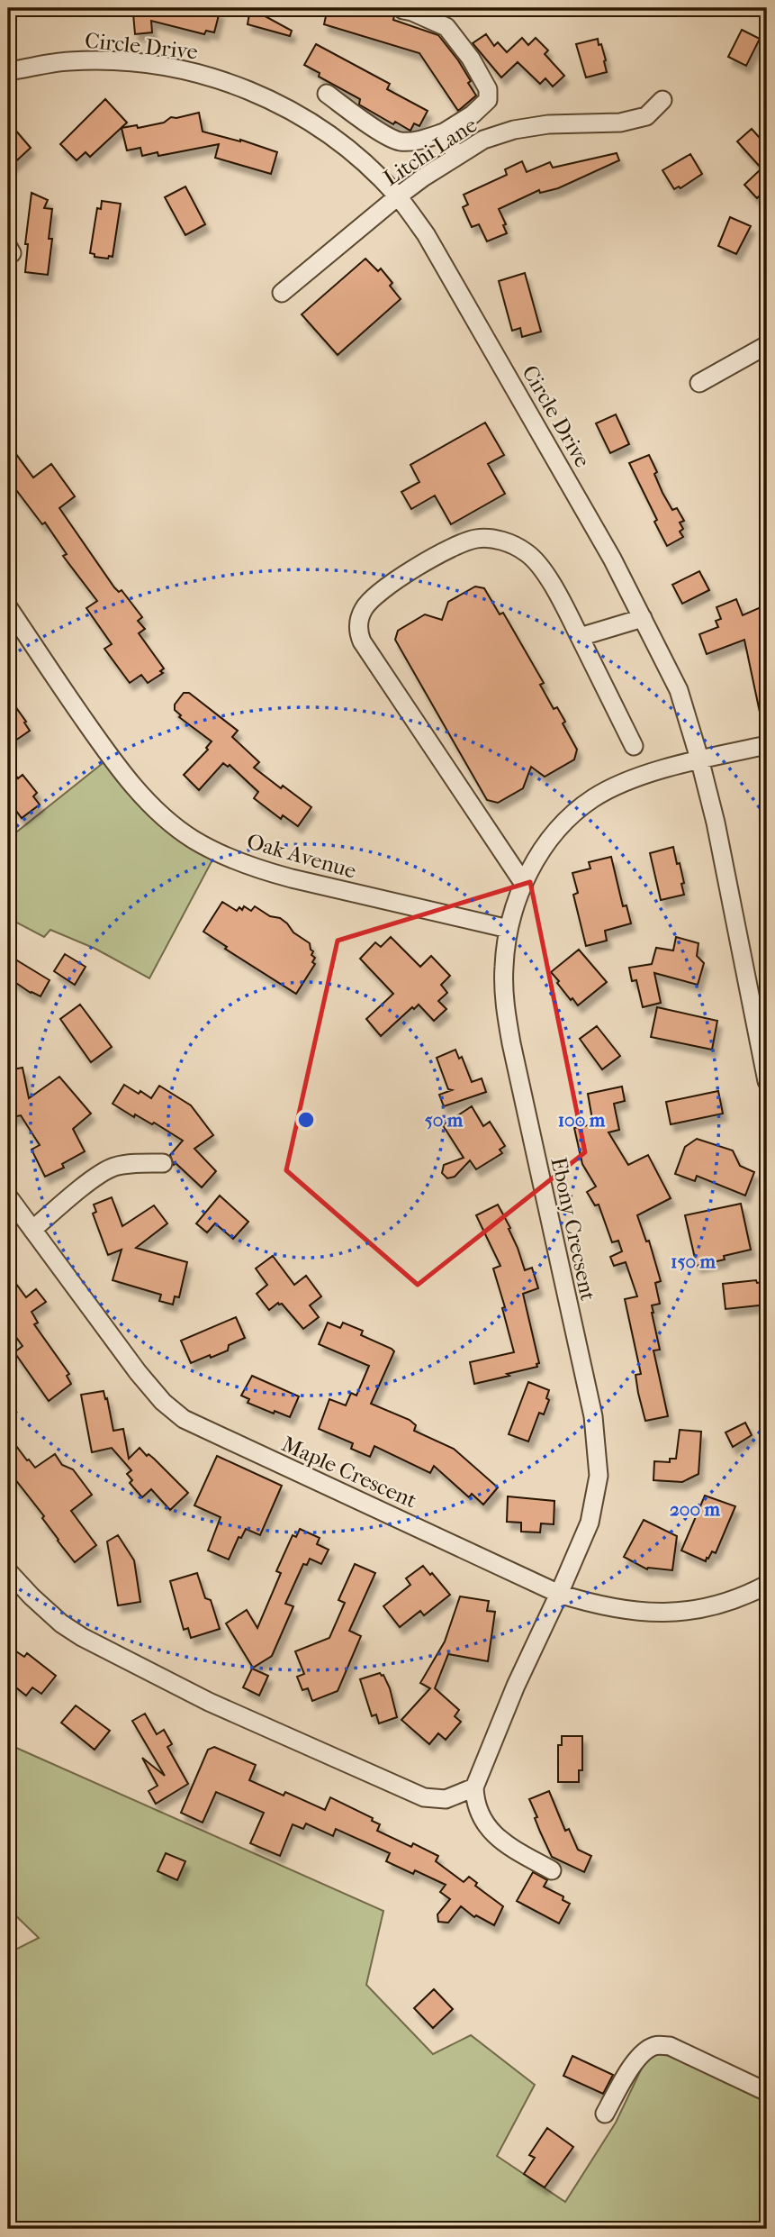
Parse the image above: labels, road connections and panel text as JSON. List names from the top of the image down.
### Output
{
  "streets": {
    "street": [
      "Circle Drive",
      "Litchi Lane",
      "Oak Avenue",
      "Ebony Crecsent",
      "Maple Crescent"
    ]
  },
  "crossings": [
    ["Circle Drive", "Litchi Lane"],
    ["Circle Drive", "Ebony Crecsent"],
    ["Oak Avenue", "Ebony Crecsent"],
    ["Ebony Crecsent", "Maple Crescent"]
  ],
  "rings": [
    "50 m",
    "100 m",
    "150 m",
    "200 m"
  ]
}
